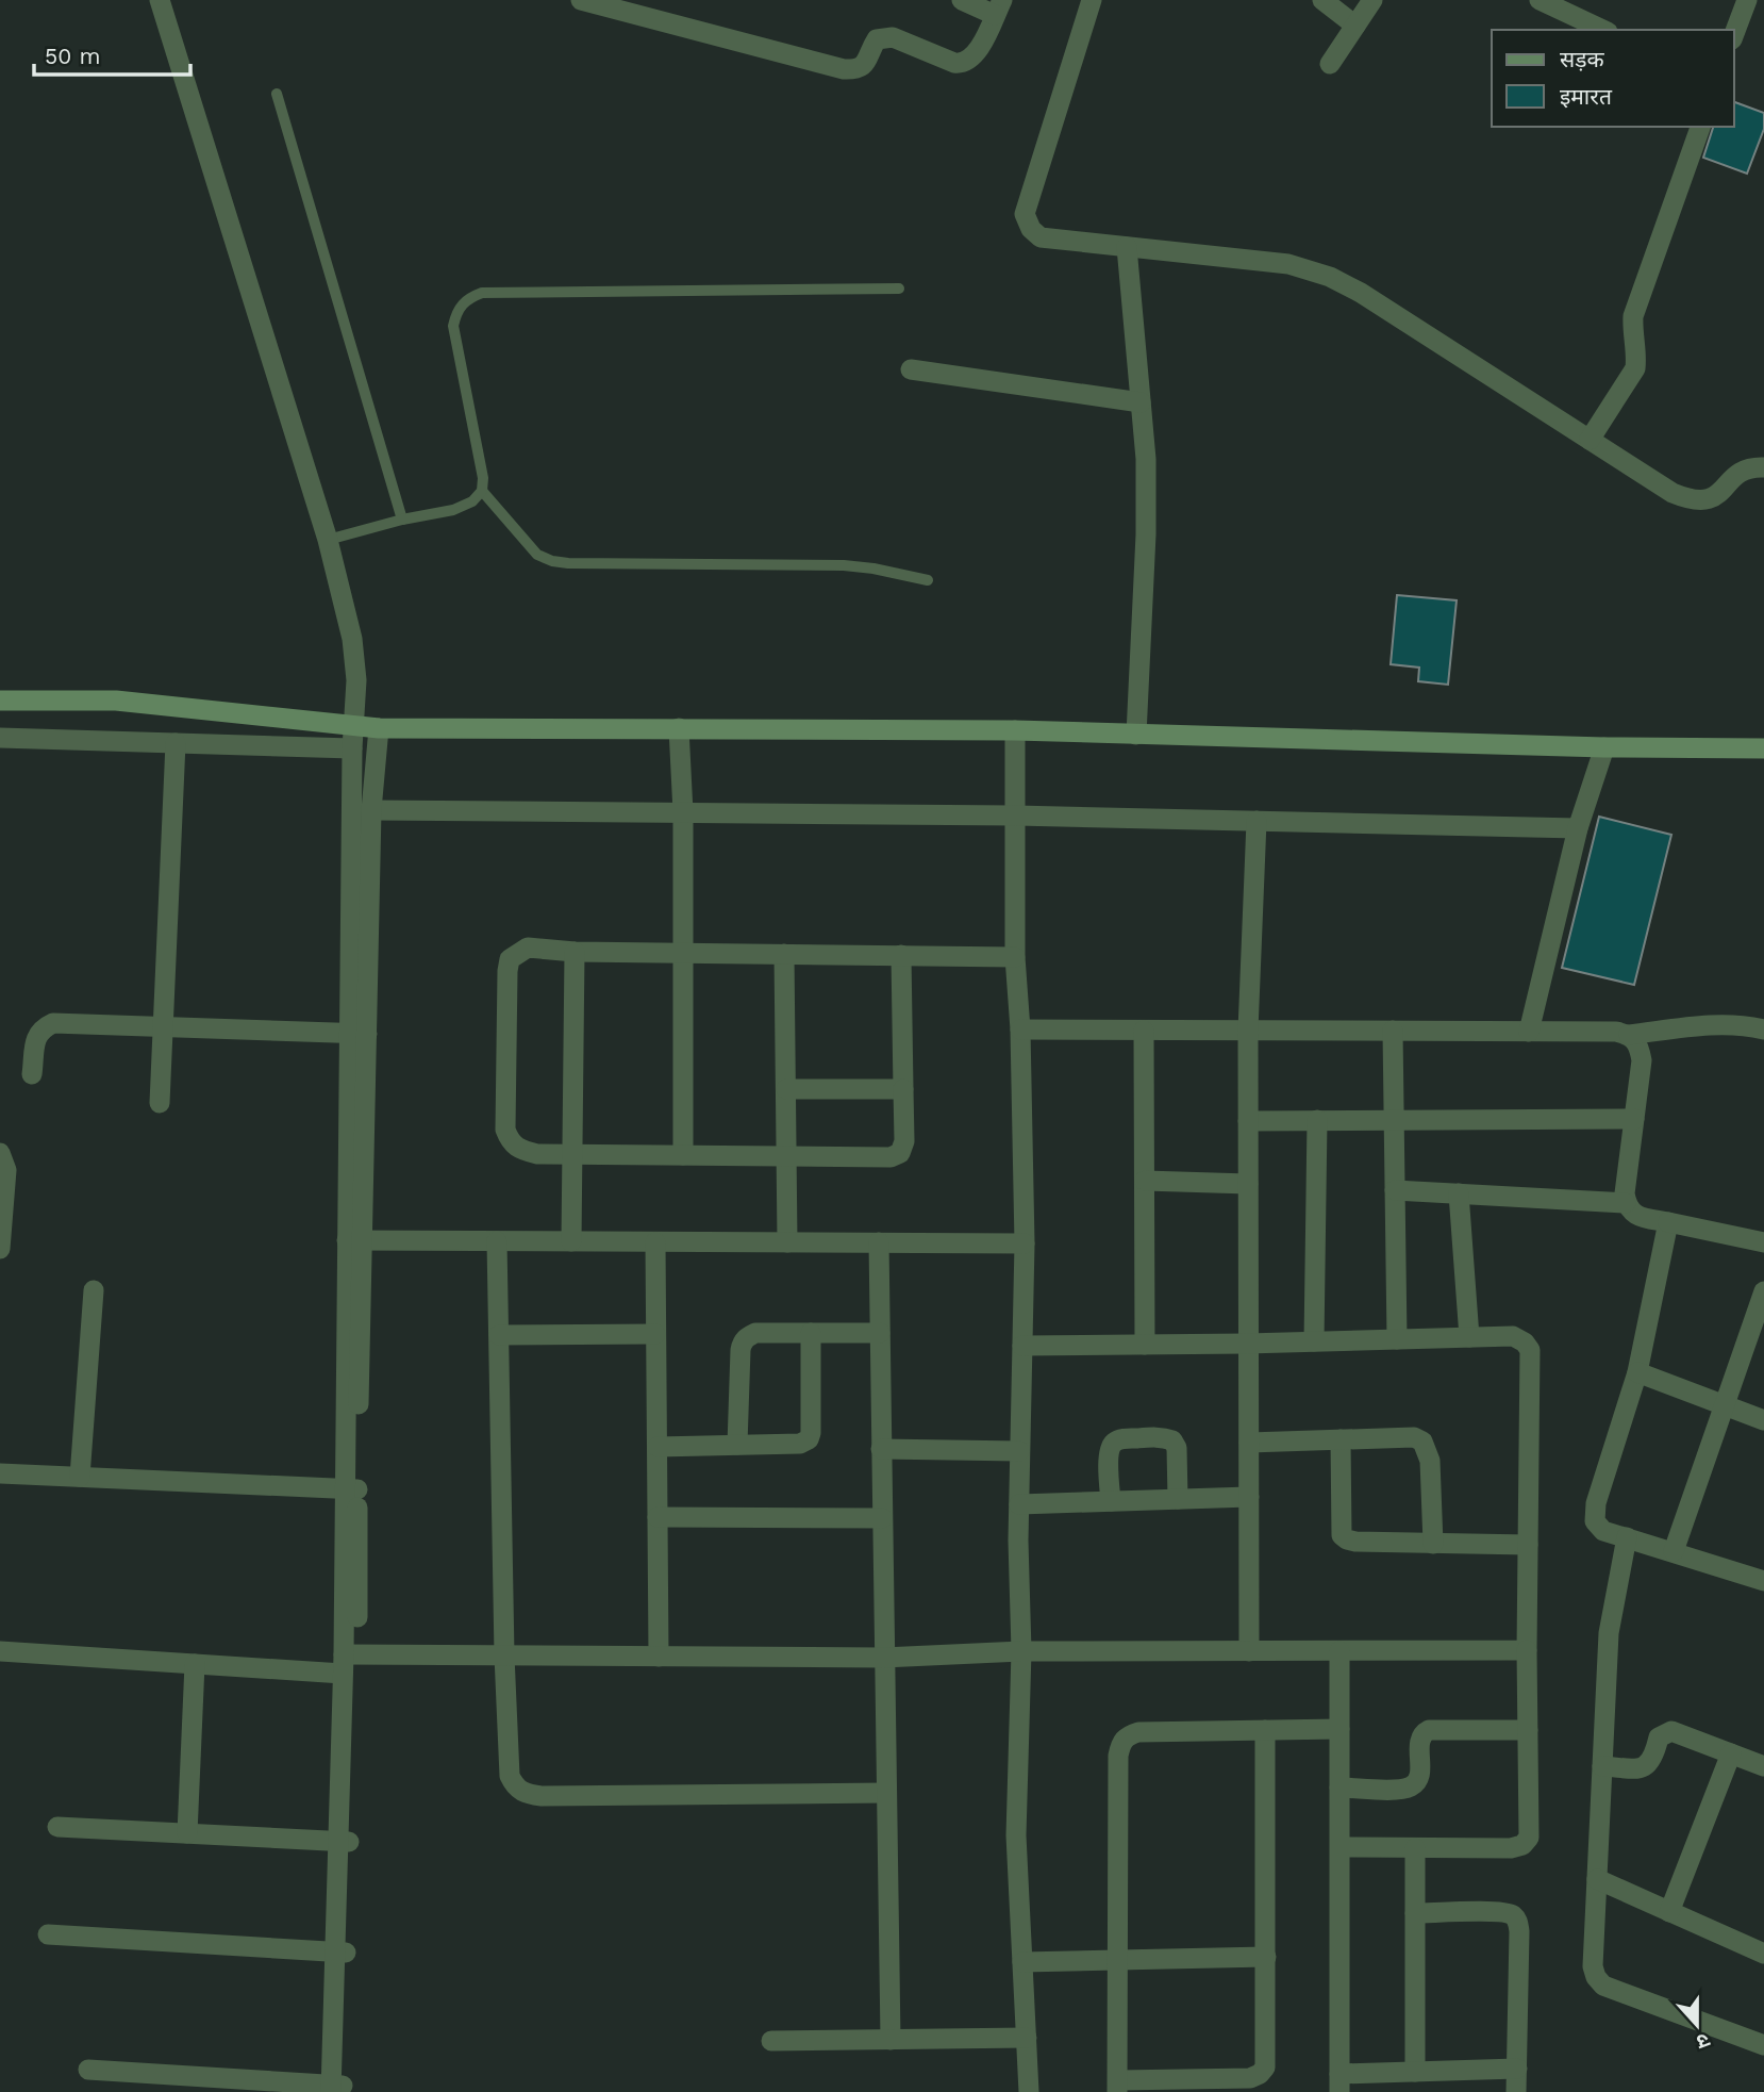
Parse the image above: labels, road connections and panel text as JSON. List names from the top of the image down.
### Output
{
  "legend": ["सड़क", "इमारत"],
  "scale_bar": "50 m",
  "north": "bottom"
}
